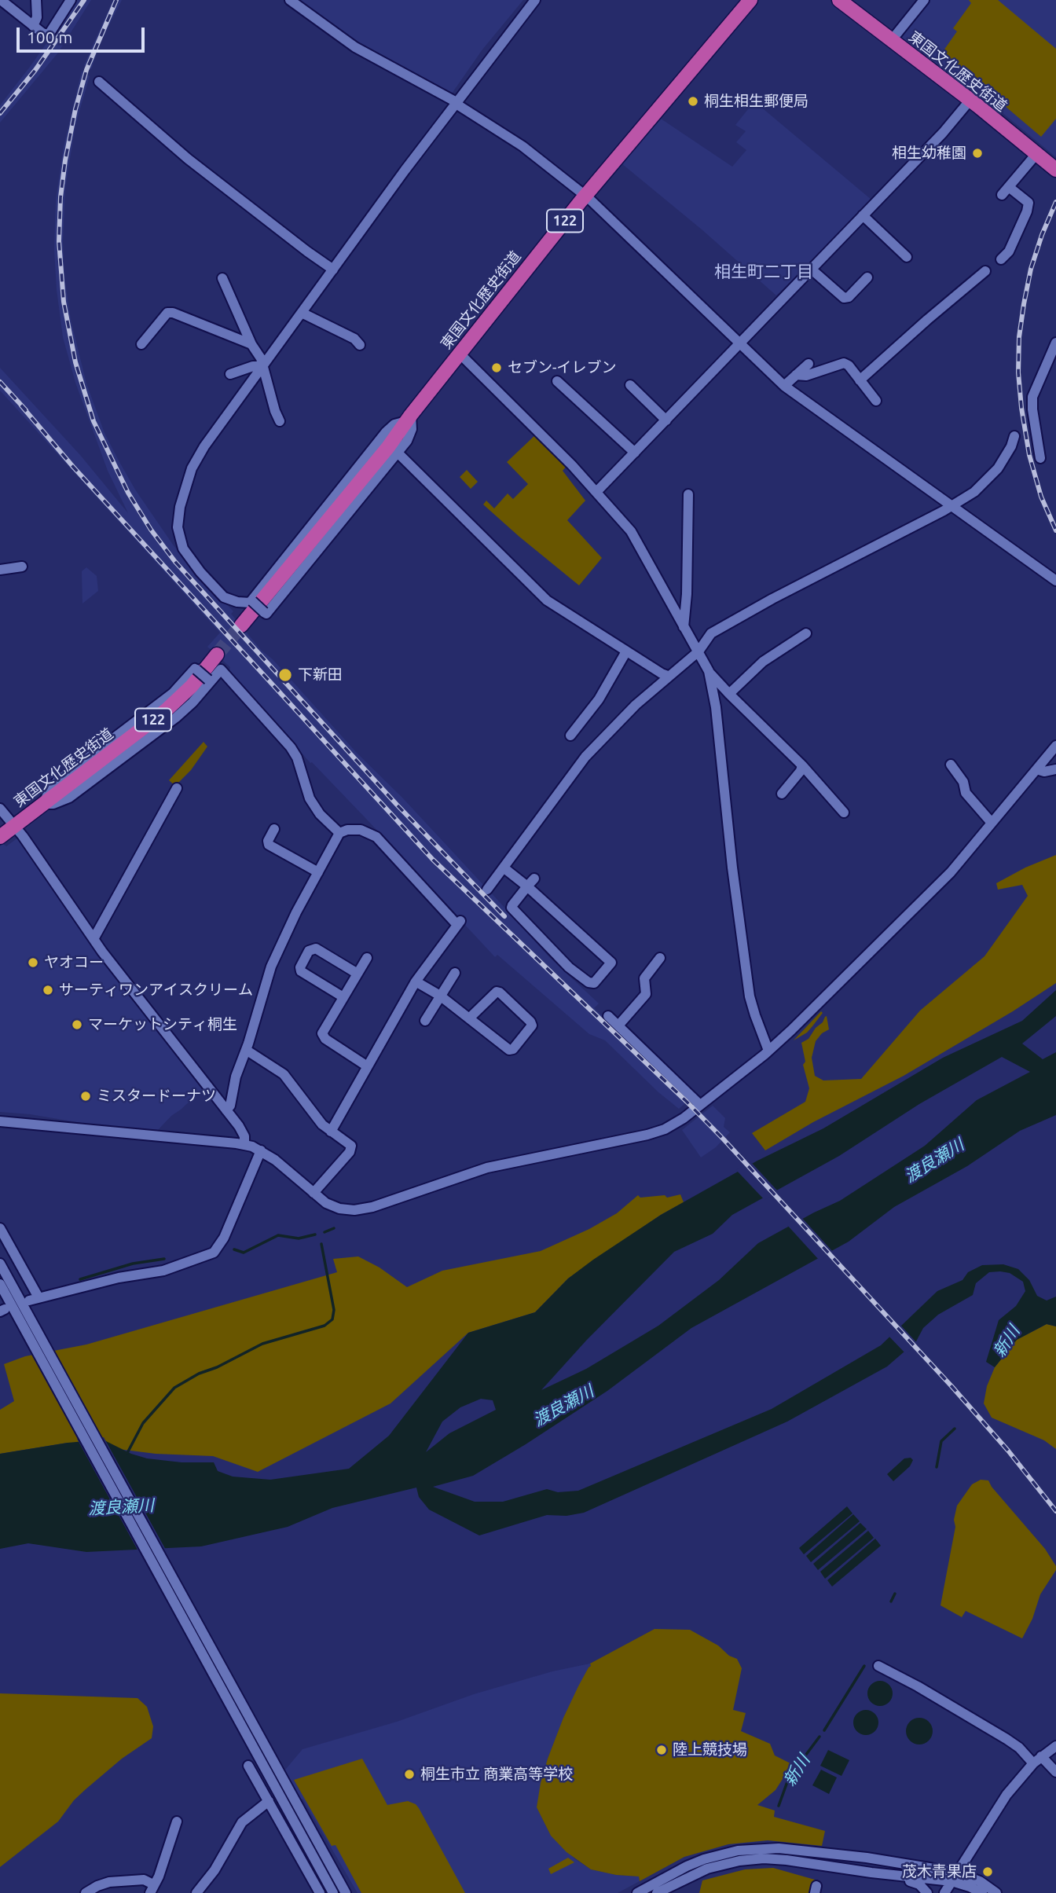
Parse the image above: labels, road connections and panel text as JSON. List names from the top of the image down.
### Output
{
  "streets": {
    "highway": ["東国文化歴史街道", "122"]
  },
  "districts": ["相生町二丁目"],
  "water": ["渡良瀬川", "新川"],
  "places": [
    "桐生相生郵便局",
    "相生幼稚園",
    "セブン-イレブン",
    "下新田",
    "ヤオコー",
    "サーティワンアイスクリーム",
    "マーケットシティ桐生",
    "ミスタードーナツ",
    "陸上競技場",
    "桐生市立 商業高等学校",
    "茂木青果店"
  ],
  "scale_bar": "100 m"
}
